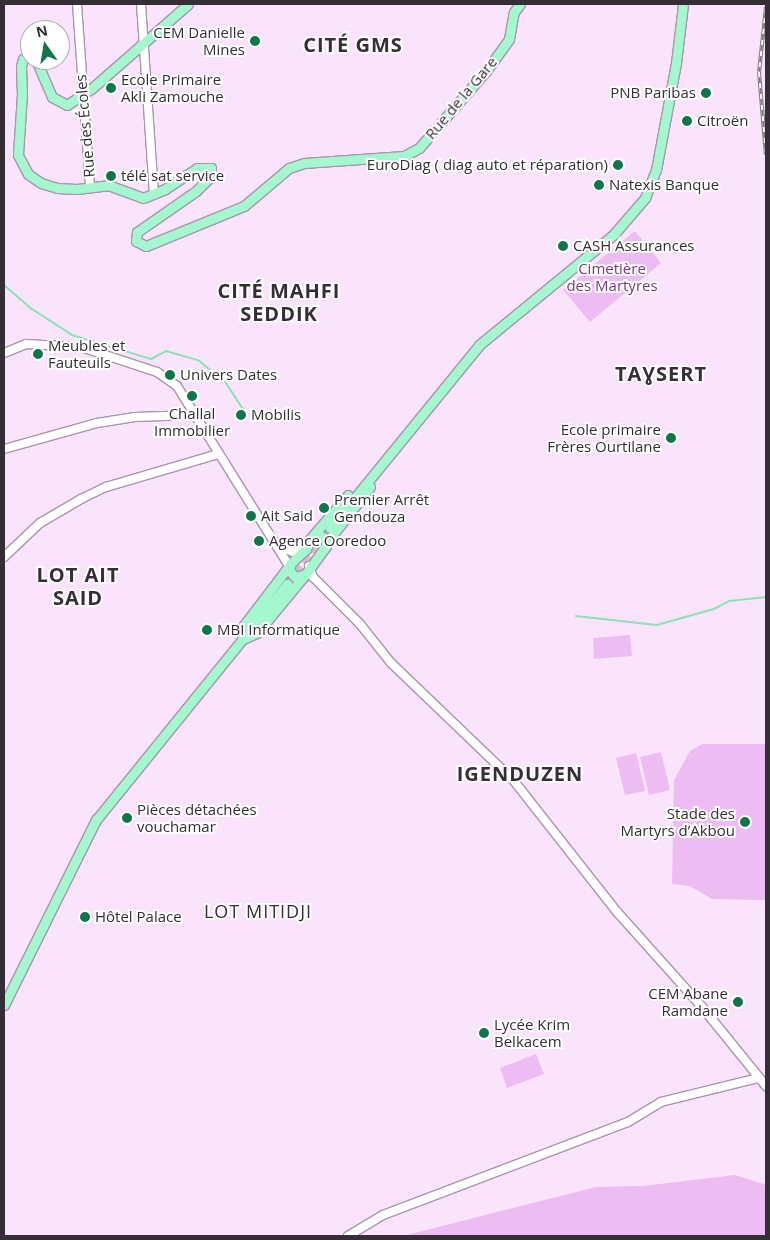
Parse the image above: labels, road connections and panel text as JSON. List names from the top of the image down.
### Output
{
  "streets": {
    "main road": ["Rue de la Gare"],
    "street": ["Rue des Écoles"]
  },
  "districts": [
    "CITÉ GMS",
    "CITÉ MAHFI SEDDIK",
    "TAƔSERT",
    "LOT AIT SAID",
    "IGENDUZEN",
    "LOT MITIDJI"
  ],
  "parks": ["Cimetière des Martyres"],
  "places": [
    "CEM Danielle Mines",
    "Ecole Primaire Akli Zamouche",
    "PNB Paribas",
    "Citroën",
    "EuroDiag ( diag auto et réparation)",
    "télé sat service",
    "Natexis Banque",
    "CASH Assurances",
    "Meubles et Fauteuils",
    "Univers Dates",
    "Challal Immobilier",
    "Mobilis",
    "Ecole primaire Frères Ourtilane",
    "Premier Arrêt Gendouza",
    "Ait Said",
    "Agence Ooredoo",
    "MBI Informatique",
    "Pièces détachées vouchamar",
    "Stade des Martyrs d’Akbou",
    "Hôtel Palace",
    "CEM Abane Ramdane",
    "Lycée Krim Belkacem"
  ],
  "north": "top"
}
